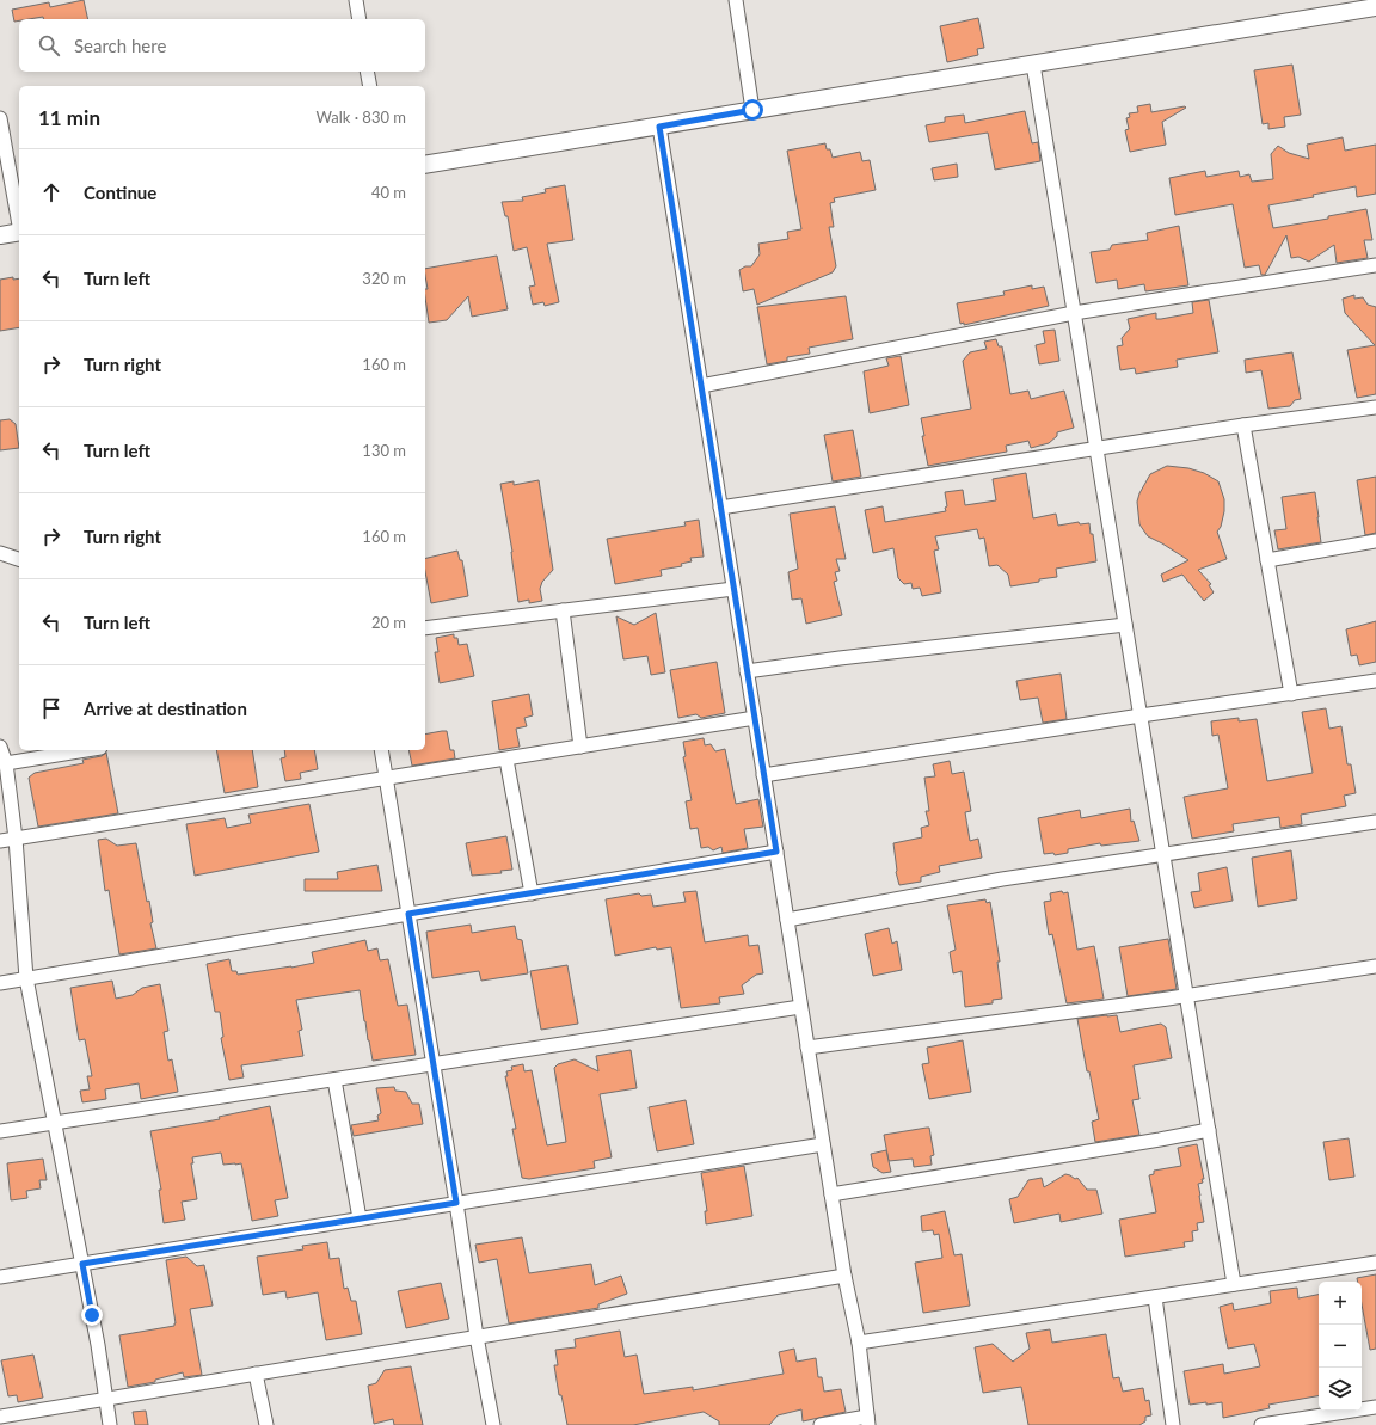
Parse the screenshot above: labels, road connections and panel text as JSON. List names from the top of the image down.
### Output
{
  "page": {
    "search": "Search here",
    "heading": ["11 min", "Walk · 830 m"],
    "list": [
      ["Continue", "40 m"],
      ["Turn left", "320 m"],
      ["Turn right", "160 m"],
      ["Turn left", "130 m"],
      ["Turn right", "160 m"],
      ["Turn left", "20 m"],
      "Arrive at destination"
    ],
    "map_buttons": ["+", "−"]
  }
}
